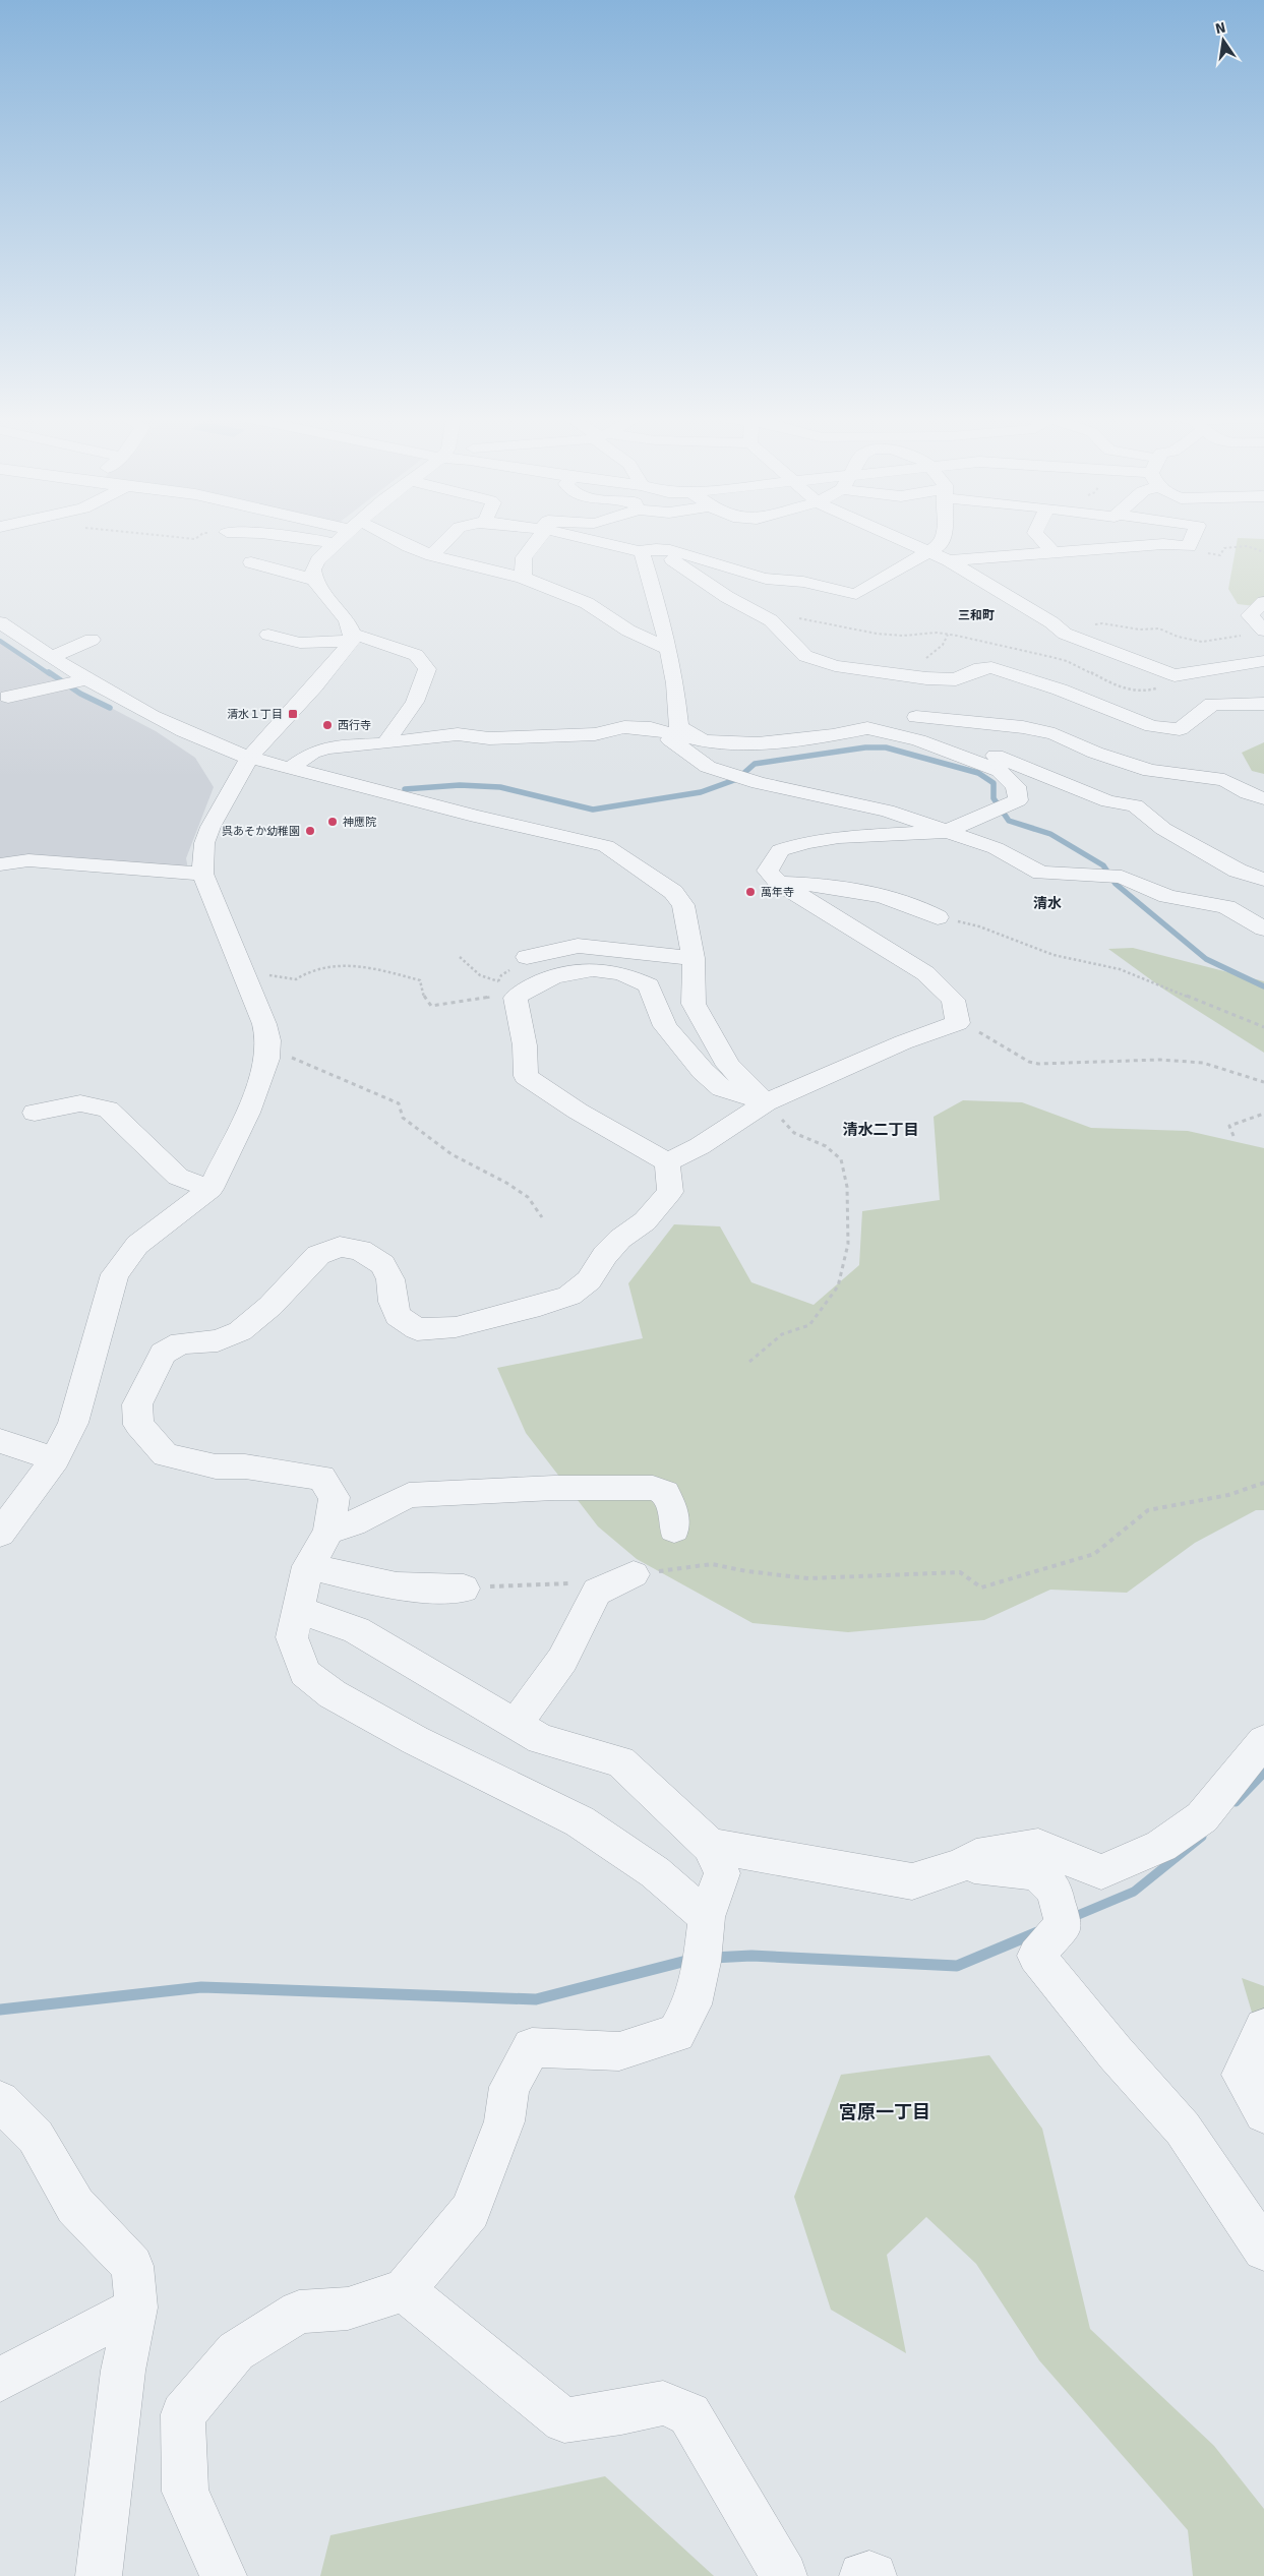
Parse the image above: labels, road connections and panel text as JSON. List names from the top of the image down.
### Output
{
  "districts": [
    "三和町",
    "清水",
    "清水二丁目",
    "宮原一丁目"
  ],
  "places": {
    "transit": ["清水１丁目"],
    "other": [
      "西行寺",
      "神應院",
      "呉あそか幼稚園",
      "萬年寺"
    ]
  },
  "north": "top"
}
